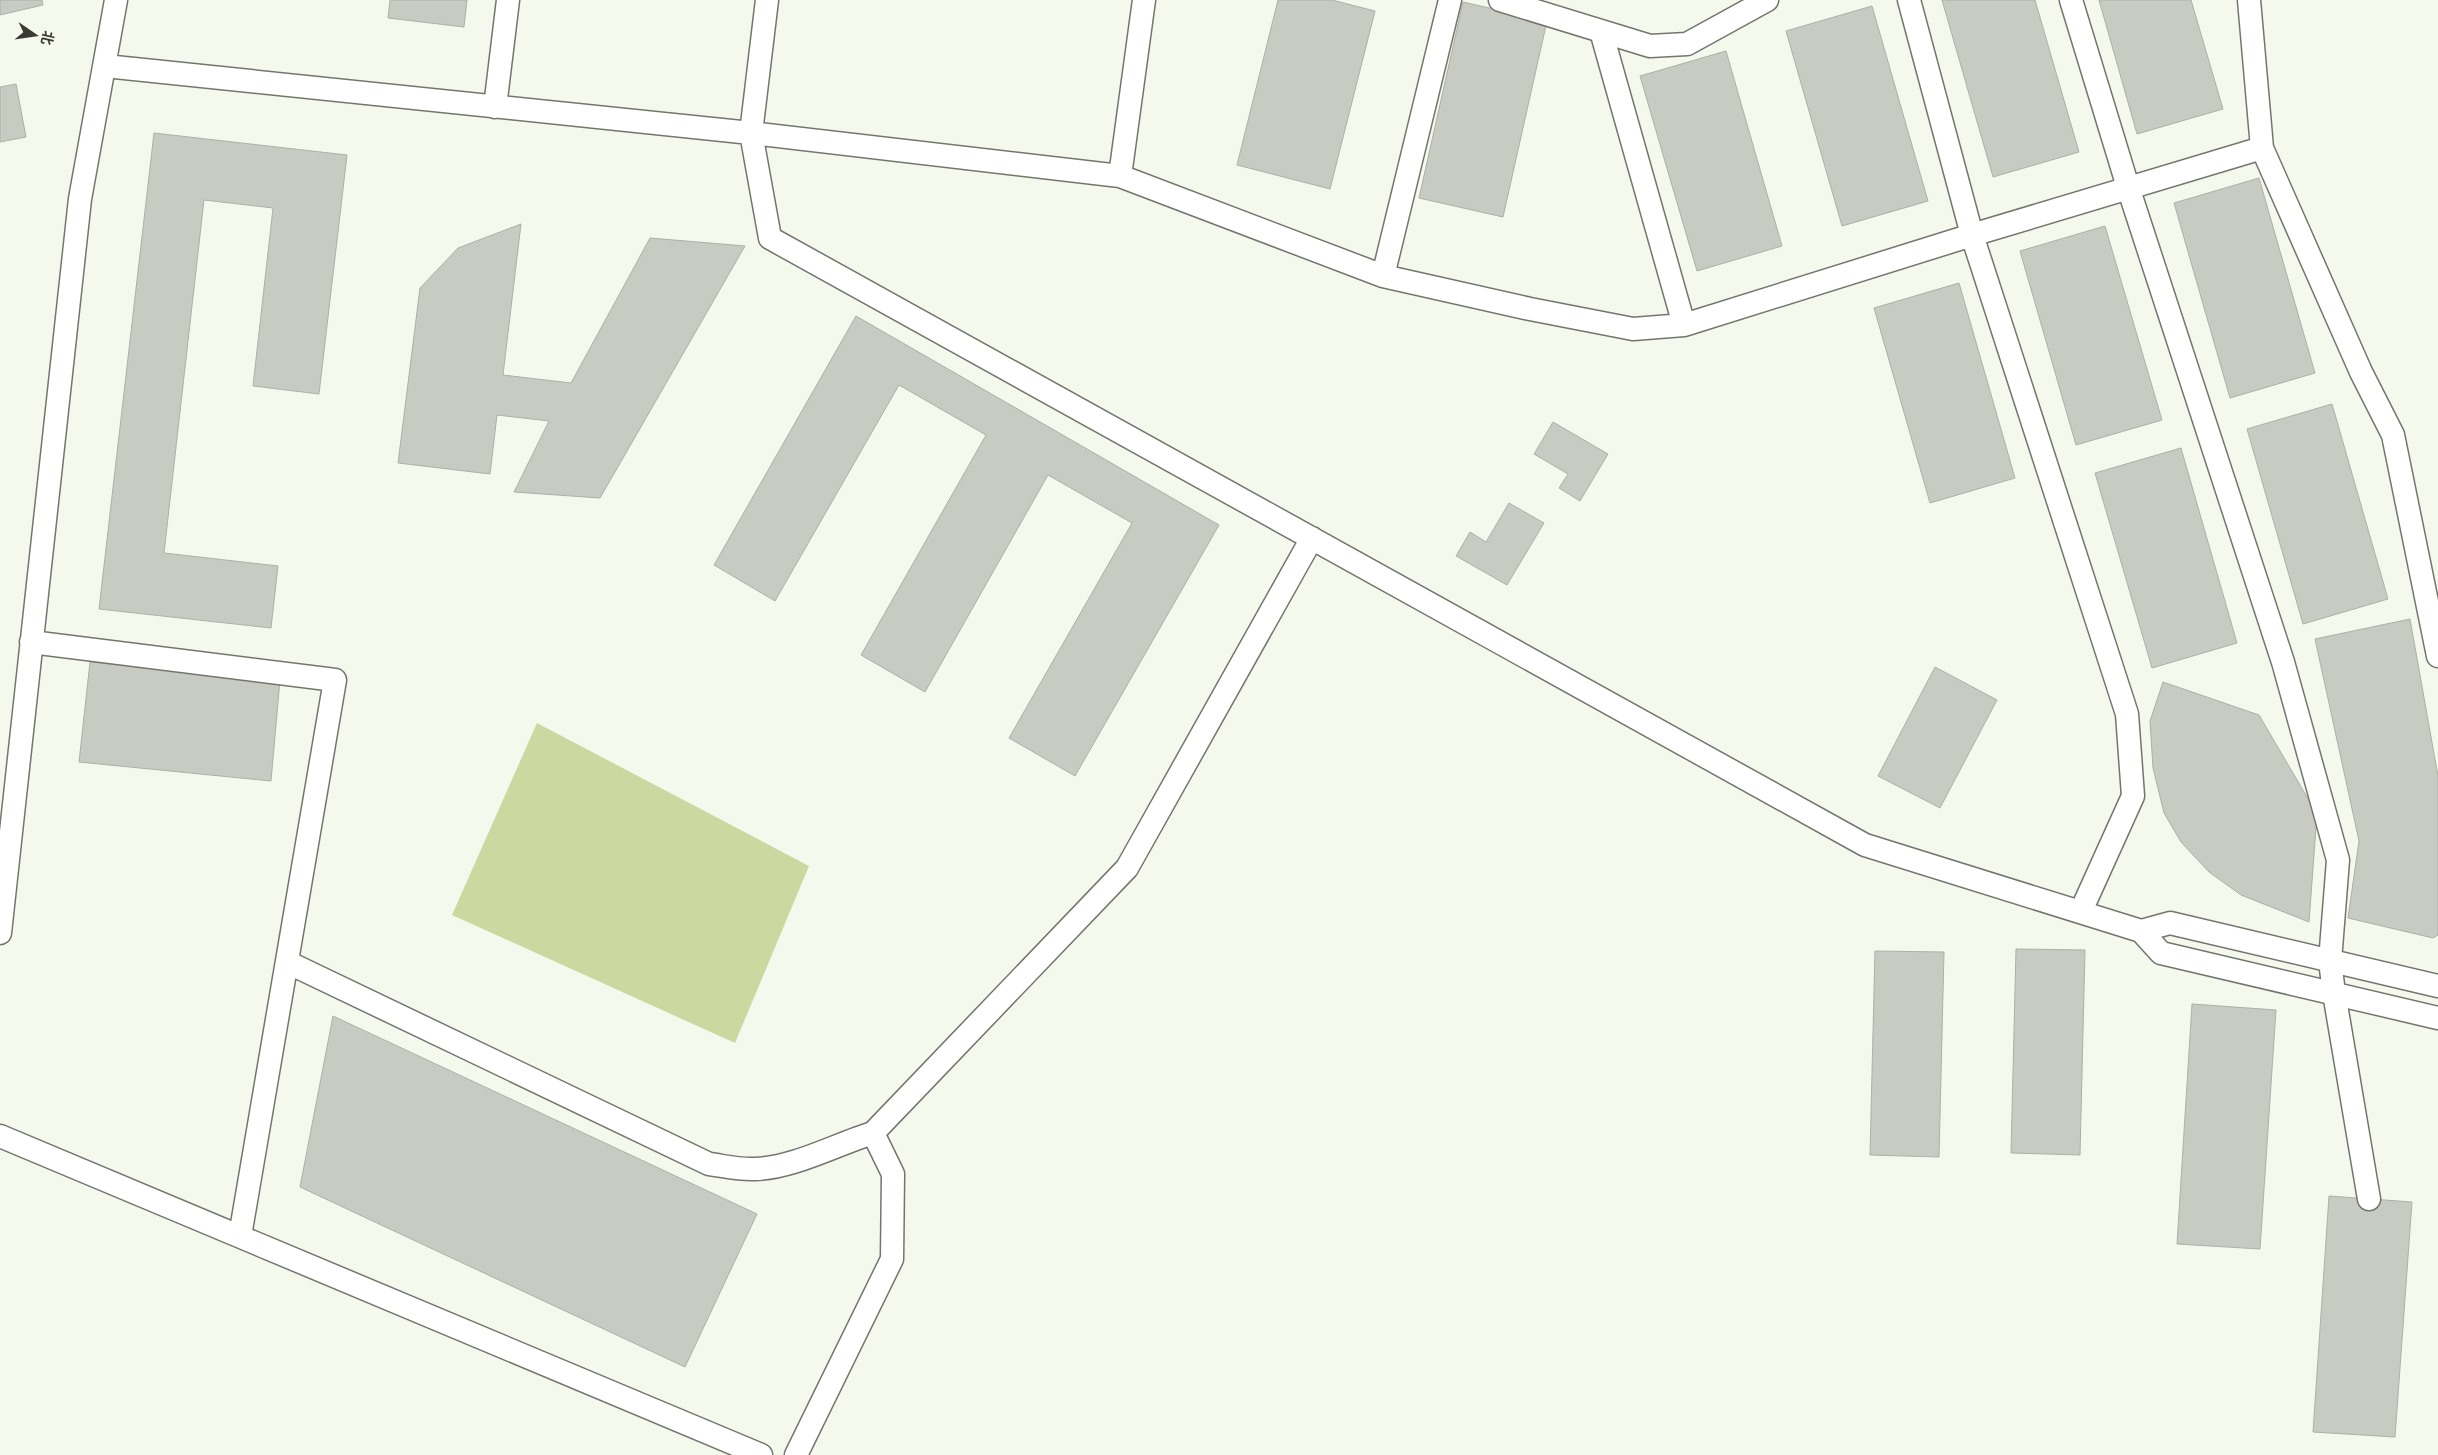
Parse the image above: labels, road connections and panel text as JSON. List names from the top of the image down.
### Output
{
  "north": "right"
}
